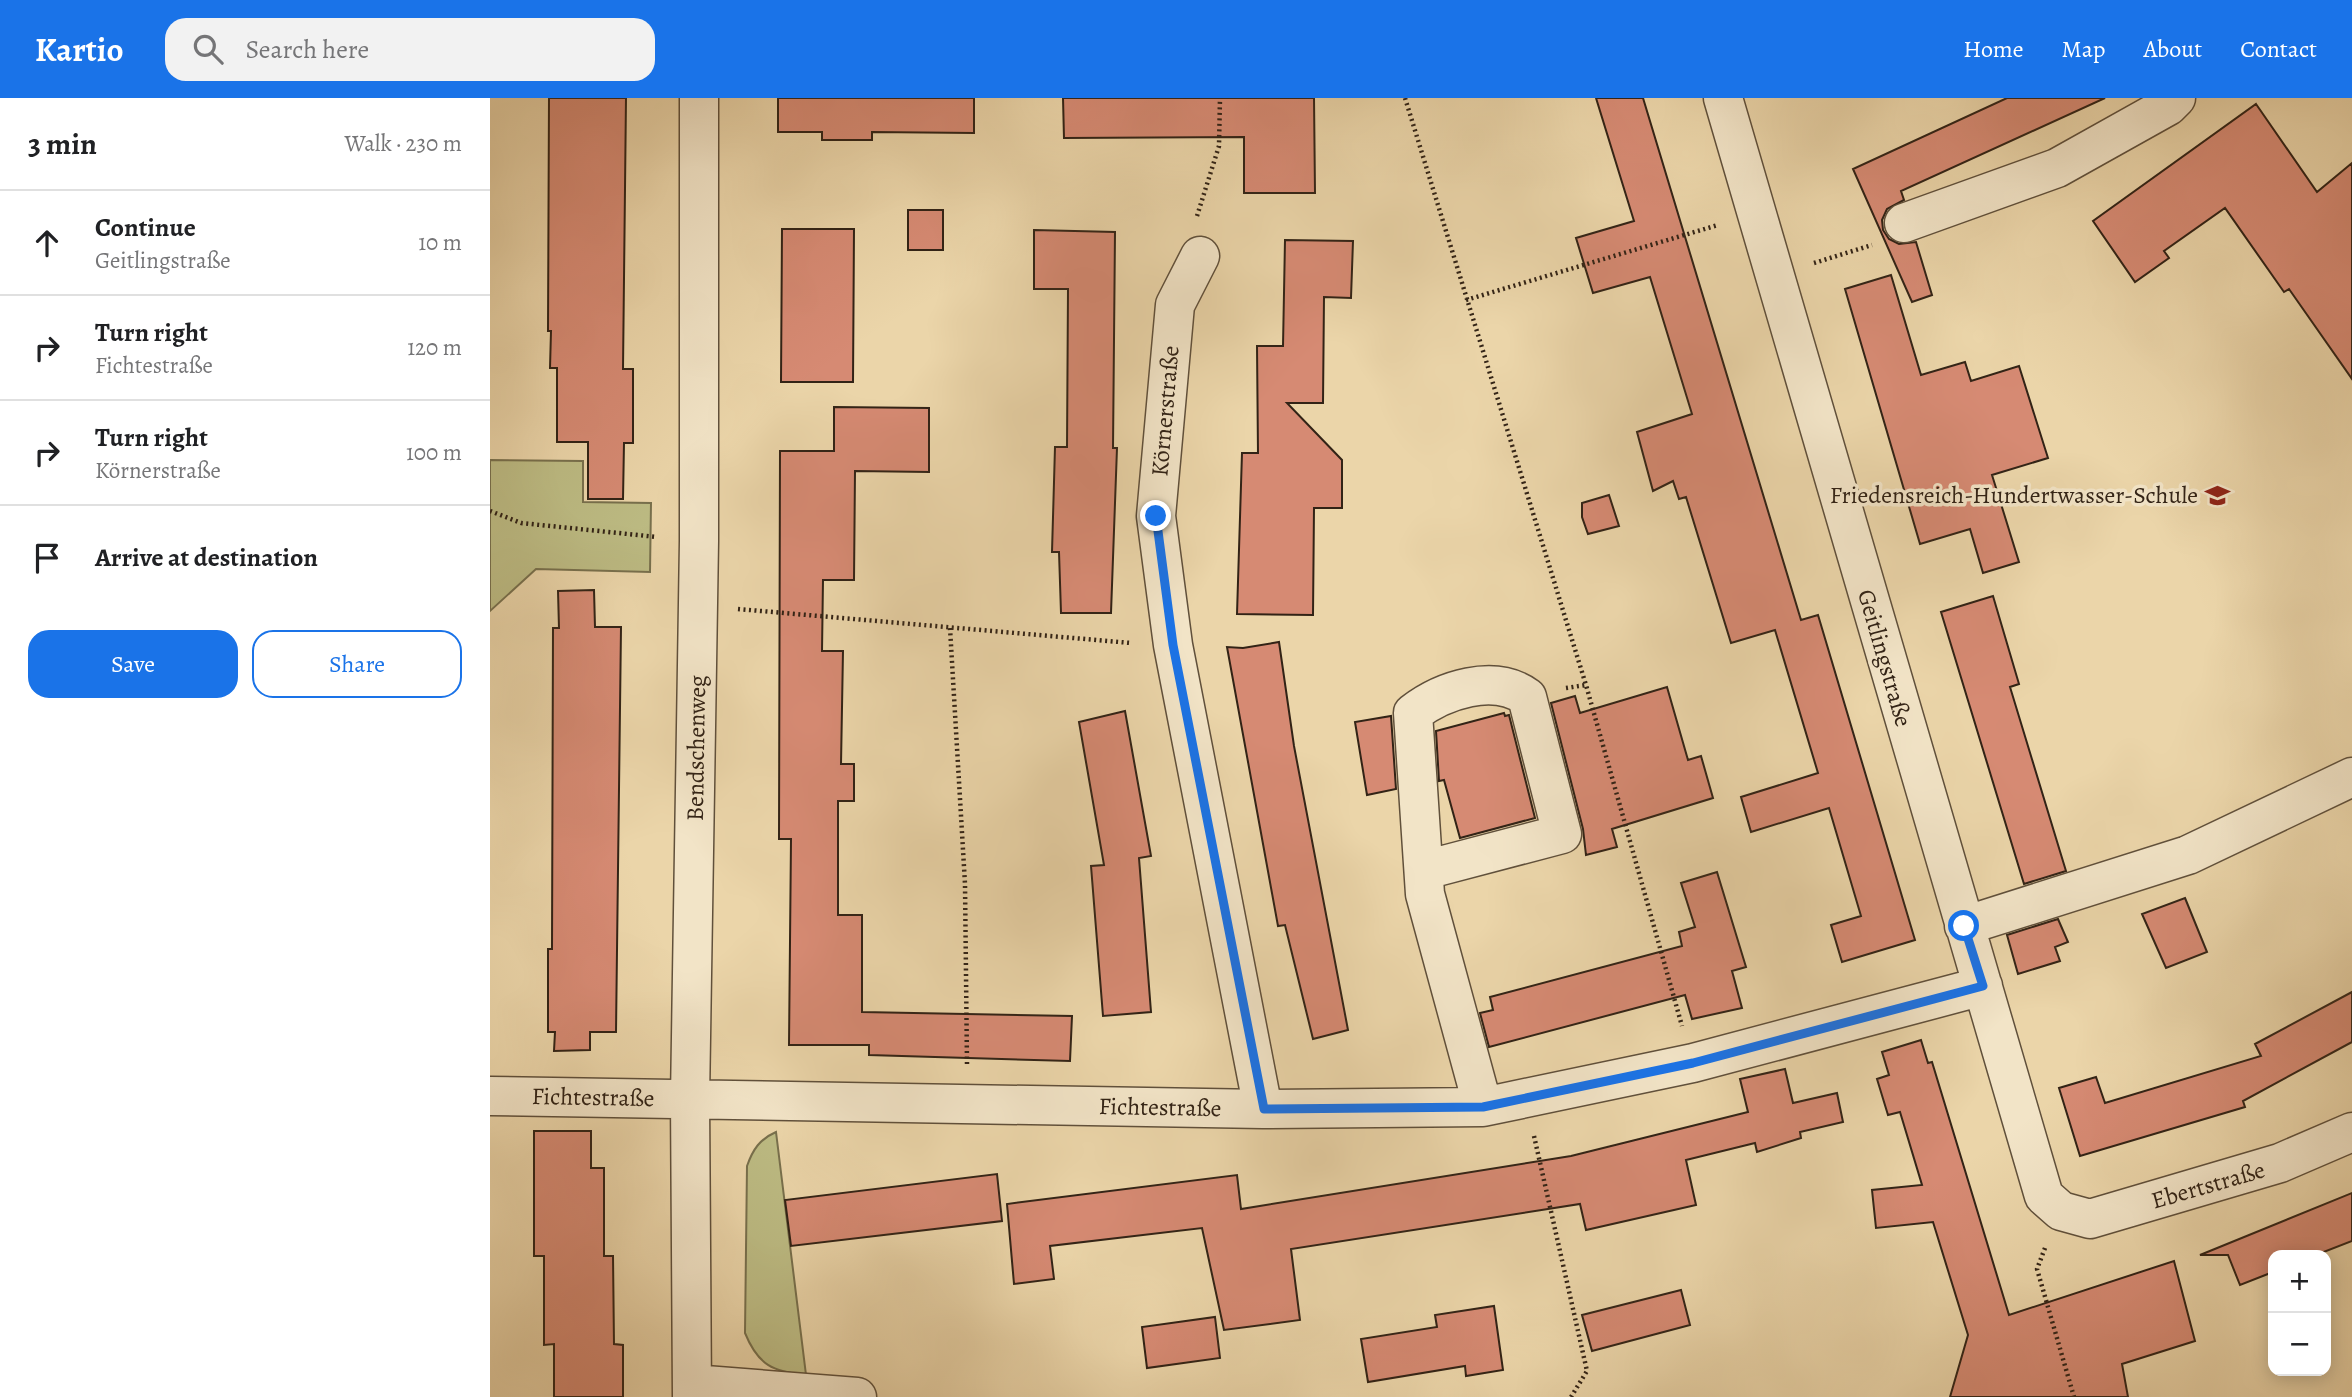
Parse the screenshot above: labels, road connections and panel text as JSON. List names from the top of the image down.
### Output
{
  "streets": {
    "street": [
      "Körnerstraße",
      "Geitlingstraße",
      "Bendschenweg",
      "Fichtestraße",
      "Ebertstraße"
    ]
  },
  "crossings": [
    ["Körnerstraße", "Fichtestraße"],
    ["Geitlingstraße", "Fichtestraße"],
    ["Geitlingstraße", "Ebertstraße"],
    ["Bendschenweg", "Fichtestraße"]
  ],
  "places": {
    "school or university": ["Friedensreich-Hundertwasser-Schule"]
  },
  "page": {
    "header": "Kartio",
    "search": "Search here",
    "nav": [
      "Home",
      "Map",
      "About",
      "Contact"
    ],
    "heading": ["3 min", "Walk · 230 m"],
    "list": [
      ["Continue", "Geitlingstraße", "10 m"],
      ["Turn right", "Fichtestraße", "120 m"],
      ["Turn right", "Körnerstraße", "100 m"],
      "Arrive at destination"
    ],
    "buttons": ["Save", "Share"],
    "map_buttons": ["+", "−"]
  }
}
